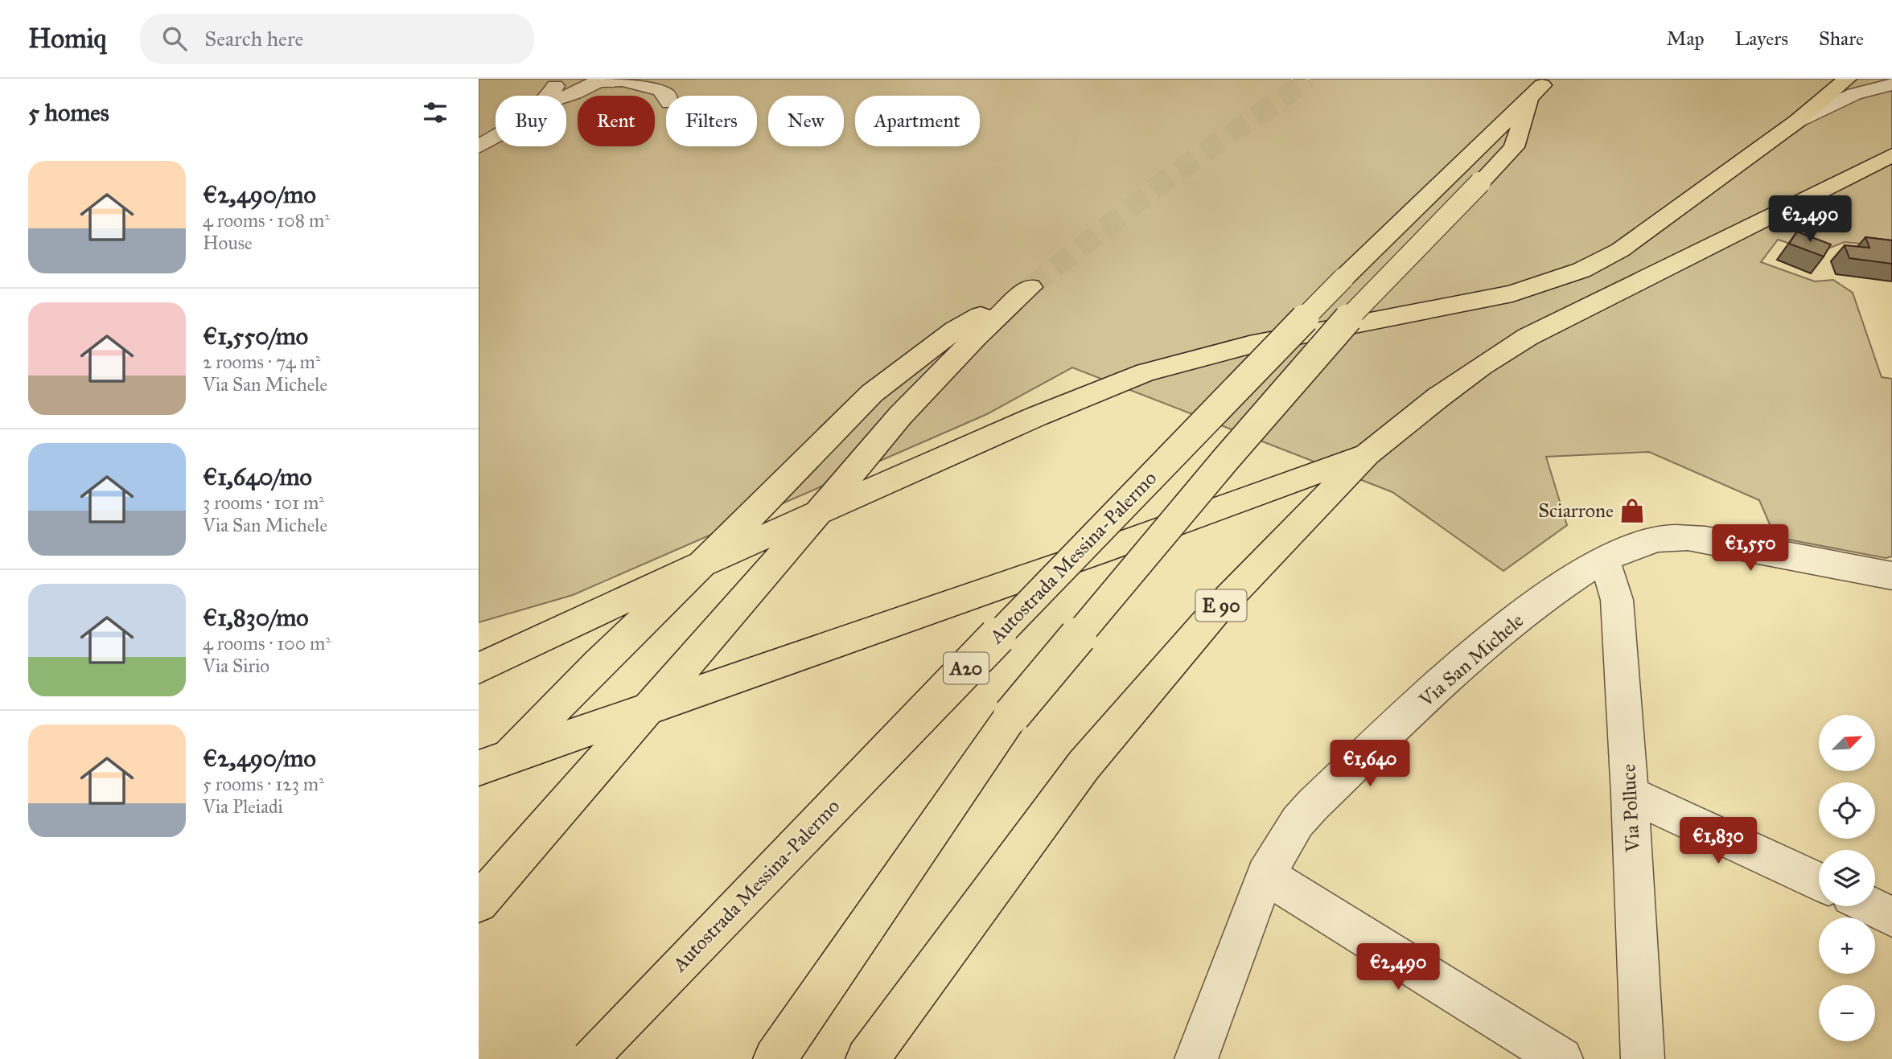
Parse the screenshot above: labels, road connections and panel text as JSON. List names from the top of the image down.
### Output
{
  "streets": {
    "highway": ["Autostrada Messina-Palermo", "E 90", "A20"],
    "street": ["Via San Michele", "Via Polluce"]
  },
  "crossings": [
    ["Via San Michele", "Via Polluce"]
  ],
  "places": {
    "shop": ["Sciarrone"]
  },
  "north": "top right",
  "page": {
    "header": "Homiq",
    "search": "Search here",
    "nav": ["Map", "Layers", "Share"],
    "heading": "5 homes",
    "chip": [
      "Buy",
      "Rent",
      "Filters",
      "New",
      "Apartment"
    ],
    "list": [
      {
        "name": "€2,490/mo",
        "note": "4 rooms · 108 m² · House"
      },
      {
        "name": "€1,550/mo",
        "note": "2 rooms · 74 m² · Via San Michele"
      },
      {
        "name": "€1,640/mo",
        "note": "3 rooms · 101 m² · Via San Michele"
      },
      {
        "name": "€1,830/mo",
        "note": "4 rooms · 100 m² · Via Sirio"
      },
      {
        "name": "€2,490/mo",
        "note": "5 rooms · 123 m² · Via Pleiadi"
      }
    ],
    "price": [
      "€2,490",
      "€1,550",
      "€1,640",
      "€1,830",
      "€2,490"
    ],
    "map_buttons": ["+", "−"]
  }
}
